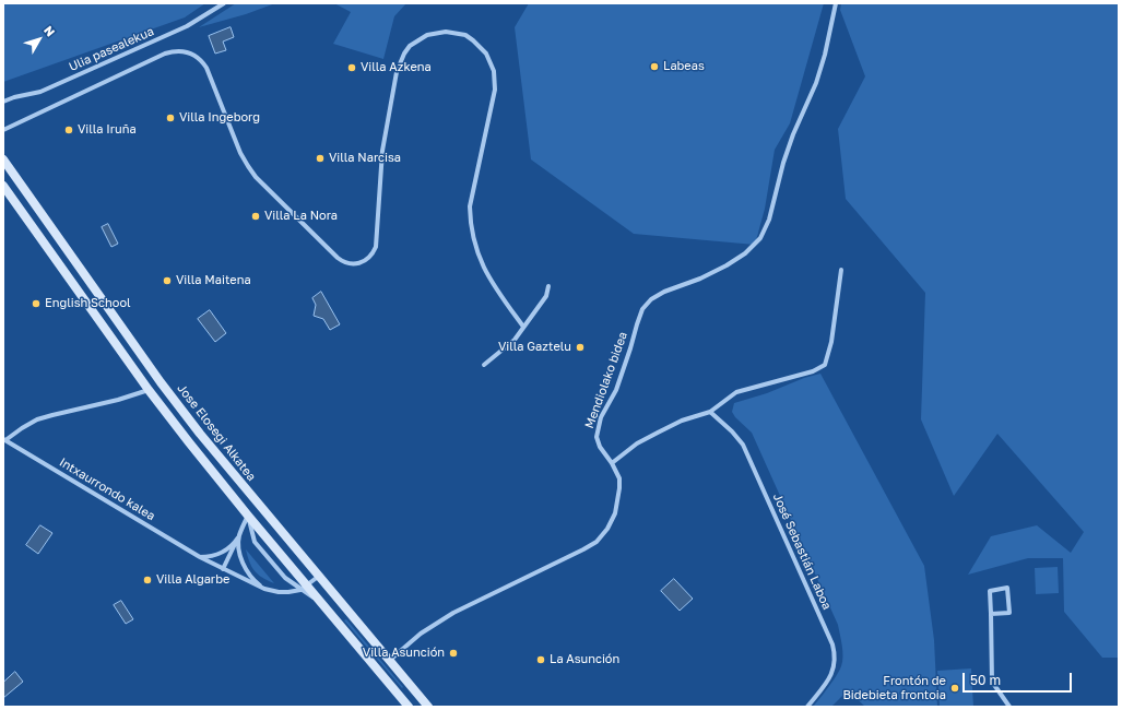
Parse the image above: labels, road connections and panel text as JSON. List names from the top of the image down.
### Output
{
  "streets": {
    "main road": ["Jose Elosegi Alkatea"],
    "street": [
      "Ulia pasealekua",
      "Mendiolako bidea",
      "Intxaurrondo kalea",
      "José Sebastián Laboa"
    ]
  },
  "crossings": [
    ["Mendiolako bidea", "Jose Elosegi Alkatea"]
  ],
  "places": [
    "Labeas",
    "Villa Azkena",
    "Villa Ingeborg",
    "Villa Iruña",
    "Villa Narcisa",
    "Villa La Nora",
    "Villa Maitena",
    "English School",
    "Villa Gaztelu",
    "Villa Algarbe",
    "Villa Asunción",
    "La Asunción",
    "Frontón de Bidebieta frontoia"
  ],
  "scale_bar": "50 m",
  "north": "top right"
}
